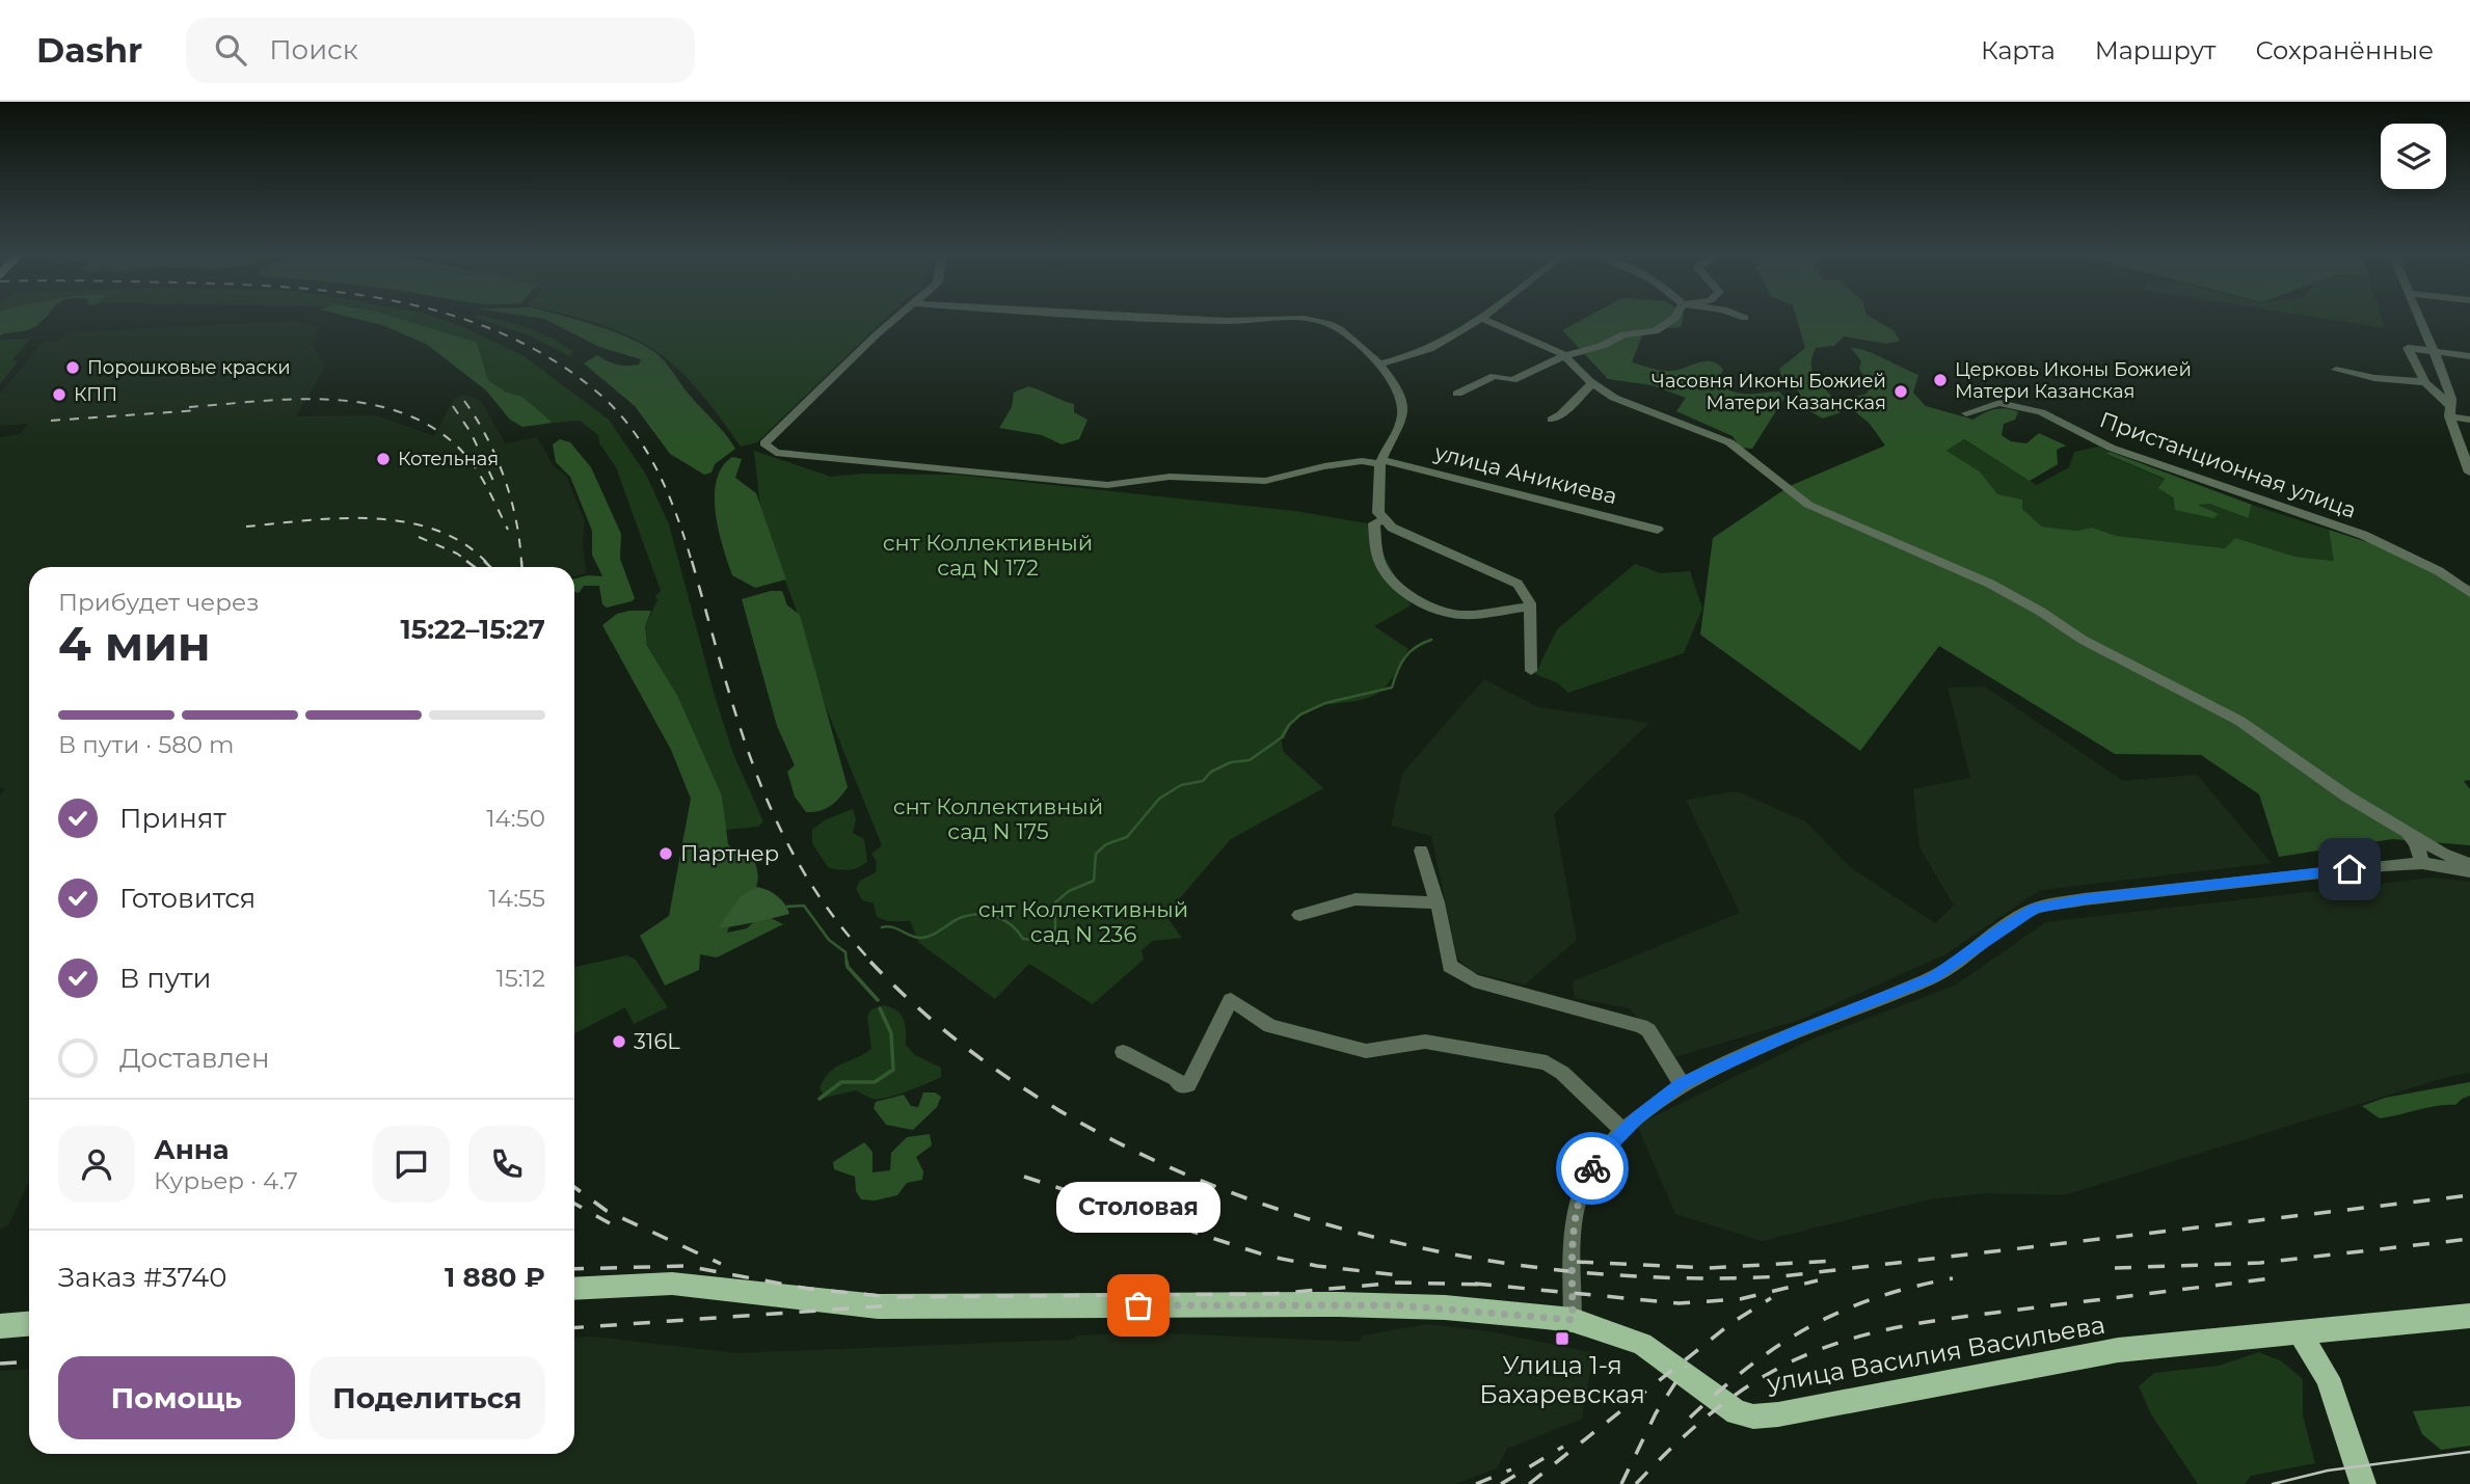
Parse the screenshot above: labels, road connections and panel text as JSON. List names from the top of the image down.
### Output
{
  "streets": {
    "main road": ["улица Василия Васильева"],
    "street": ["Пристанционная улица", "улица Аникиева"]
  },
  "parks": ["снт Коллективный сад N 172", "снт Коллективный сад N 175", "снт Коллективный сад N 236"],
  "places": {
    "other": [
      "Порошковые краски",
      "Церковь Иконы Божией Матери Казанская",
      "Часовня Иконы Божией Матери Казанская",
      "КПП",
      "Котельная",
      "Партнер",
      "316L",
      "Столовая"
    ],
    "transit": ["Улица 1-я Бахаревская"]
  },
  "page": {
    "header": "Dashr",
    "search": "Поиск",
    "nav": ["Карта", "Маршрут", "Сохранённые"],
    "heading": ["4 мин", "Прибудет через", "15:22–15:27"],
    "panel": [
      "Анна",
      "Курьер · 4.7",
      "Заказ #3740",
      "1 880 ₽"
    ],
    "bar": "В пути · 580 m",
    "list": [
      ["Принят", "14:50"],
      ["Готовится", "14:55"],
      ["В пути", "15:12"],
      "Доставлен"
    ],
    "bubble": "Столовая",
    "buttons": ["Помощь", "Поделиться"]
  }
}
